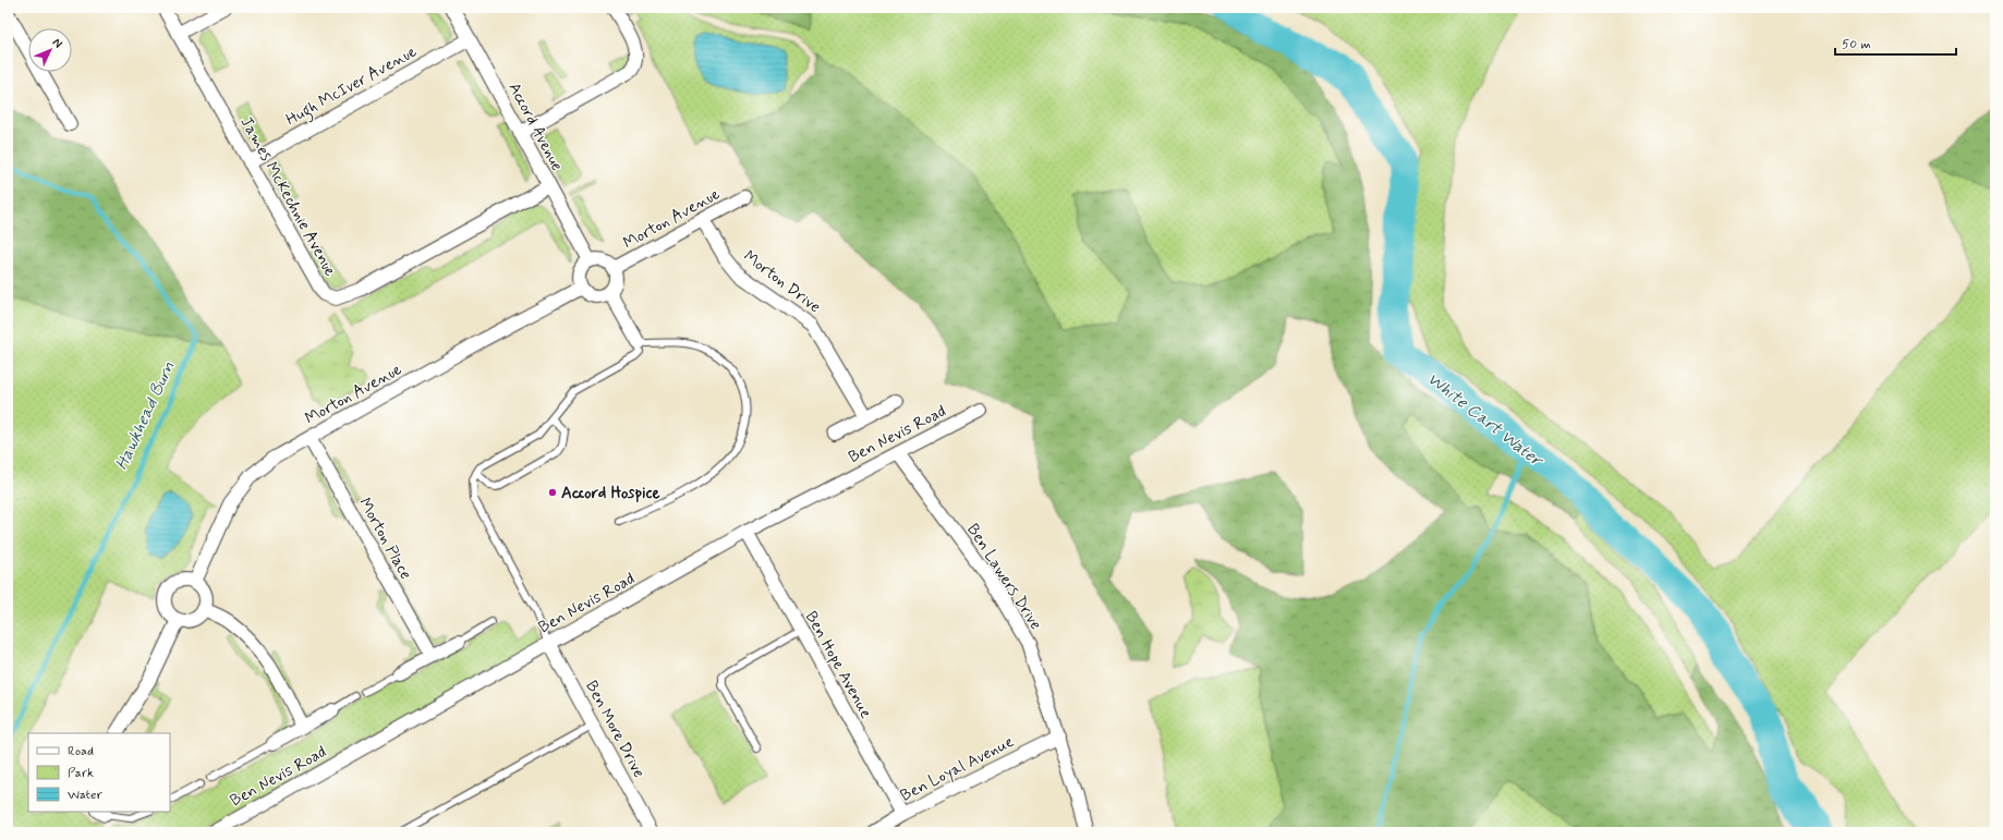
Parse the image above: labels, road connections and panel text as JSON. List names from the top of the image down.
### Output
{
  "streets": {
    "street": [
      "Hugh McIver Avenue",
      "Accord Avenue",
      "James McKechnie Avenue",
      "Morton Avenue",
      "Morton Drive",
      "Ben Nevis Road",
      "Morton Place",
      "Ben Lawers Drive",
      "Ben Hope Avenue",
      "Ben More Drive",
      "Ben Loyal Avenue"
    ]
  },
  "crossings": [
    ["Hugh McIver Avenue", "Accord Avenue"],
    ["Hugh McIver Avenue", "James McKechnie Avenue"],
    ["Accord Avenue", "James McKechnie Avenue"],
    ["Accord Avenue", "Morton Avenue"],
    ["Morton Avenue", "Morton Drive"],
    ["Morton Avenue", "Morton Place"],
    ["Ben Nevis Road", "Ben Lawers Drive"],
    ["Ben Nevis Road", "Ben Hope Avenue"],
    ["Ben Nevis Road", "Ben More Drive"],
    ["Ben Lawers Drive", "Ben Loyal Avenue"],
    ["Ben Hope Avenue", "Ben Loyal Avenue"]
  ],
  "water": ["Hawkhead Burn", "White Cart Water"],
  "places": ["Accord Hospice"],
  "legend": ["Road", "Park", "Water"],
  "scale_bar": "50 m",
  "north": "top right"
}
